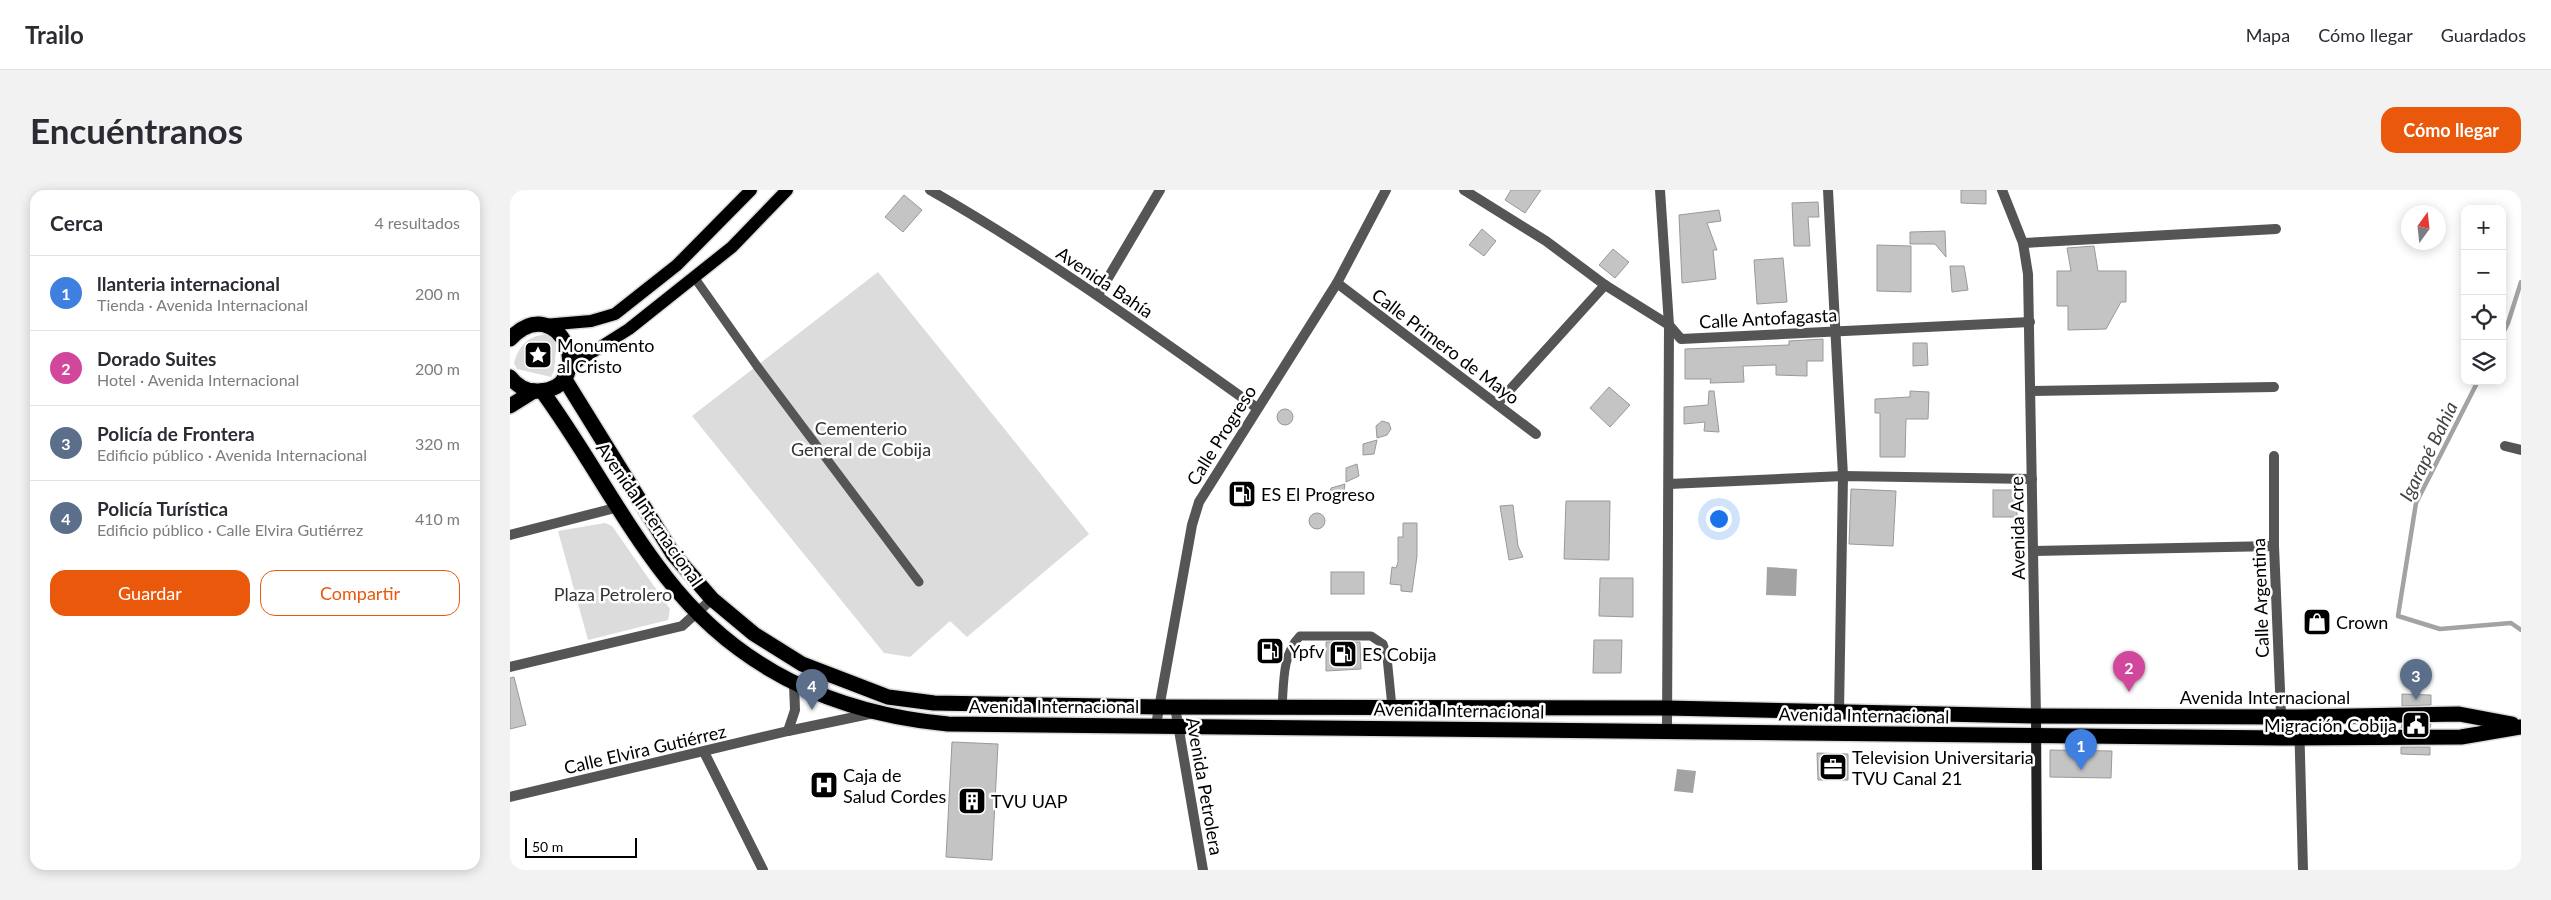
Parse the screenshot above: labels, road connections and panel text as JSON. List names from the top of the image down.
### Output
{
  "streets": {
    "highway": ["Avenida Internacional"],
    "main road": ["Avenida Acre"],
    "street": [
      "Avenida Bahía",
      "Calle Antofagasta",
      "Calle Primero de Mayo",
      "Calle Progreso",
      "Calle Argentina",
      "Calle Elvira Gutiérrez",
      "Avenida Petrolera"
    ]
  },
  "crossings": [
    ["Avenida Bahía", "Calle Progreso"],
    ["Calle Antofagasta", "Avenida Acre"],
    ["Calle Primero de Mayo", "Calle Progreso"],
    ["Calle Progreso", "Avenida Internacional"],
    ["Avenida Internacional", "Avenida Acre"],
    ["Avenida Internacional", "Calle Argentina"],
    ["Avenida Internacional", "Calle Elvira Gutiérrez"],
    ["Avenida Internacional", "Avenida Petrolera"]
  ],
  "water": ["Igarapé Bahia"],
  "parks": ["Cementerio General de Cobija", "Plaza Petrolero"],
  "places": {
    "place": ["Monumento al Cristo"],
    "fuel station": ["ES El Progreso", "Ypfv", "ES Cobija"],
    "shop": ["Crown"],
    "public building": ["Migración Cobija"],
    "office": ["Television Universitaria TVU Canal 21"],
    "hospital": ["Caja de Salud Cordes"],
    "building": ["TVU UAP"]
  },
  "scale_bar": "50 m",
  "north": "top",
  "page": {
    "header": "Trailo",
    "nav": ["Mapa", "Cómo llegar", "Guardados"],
    "buttons": [
      "Cómo llegar",
      ["Guardar", "Compartir"]
    ],
    "title": "Encuéntranos",
    "heading": ["Cerca", "4 resultados"],
    "map_buttons": ["+", "−"],
    "list": [
      {
        "mark": "1",
        "name": "llanteria internacional",
        "note": "Tienda · Avenida Internacional",
        "value": "200 m"
      },
      {
        "mark": "2",
        "name": "Dorado Suites",
        "note": "Hotel · Avenida Internacional",
        "value": "200 m"
      },
      {
        "mark": "3",
        "name": "Policía de Frontera",
        "note": "Edificio público · Avenida Internacional",
        "value": "320 m"
      },
      {
        "mark": "4",
        "name": "Policía Turística",
        "note": "Edificio público · Calle Elvira Gutiérrez",
        "value": "410 m"
      }
    ],
    "pins": [
      "2",
      "3",
      "4",
      "1"
    ],
    "scale": "50 m"
  }
}
